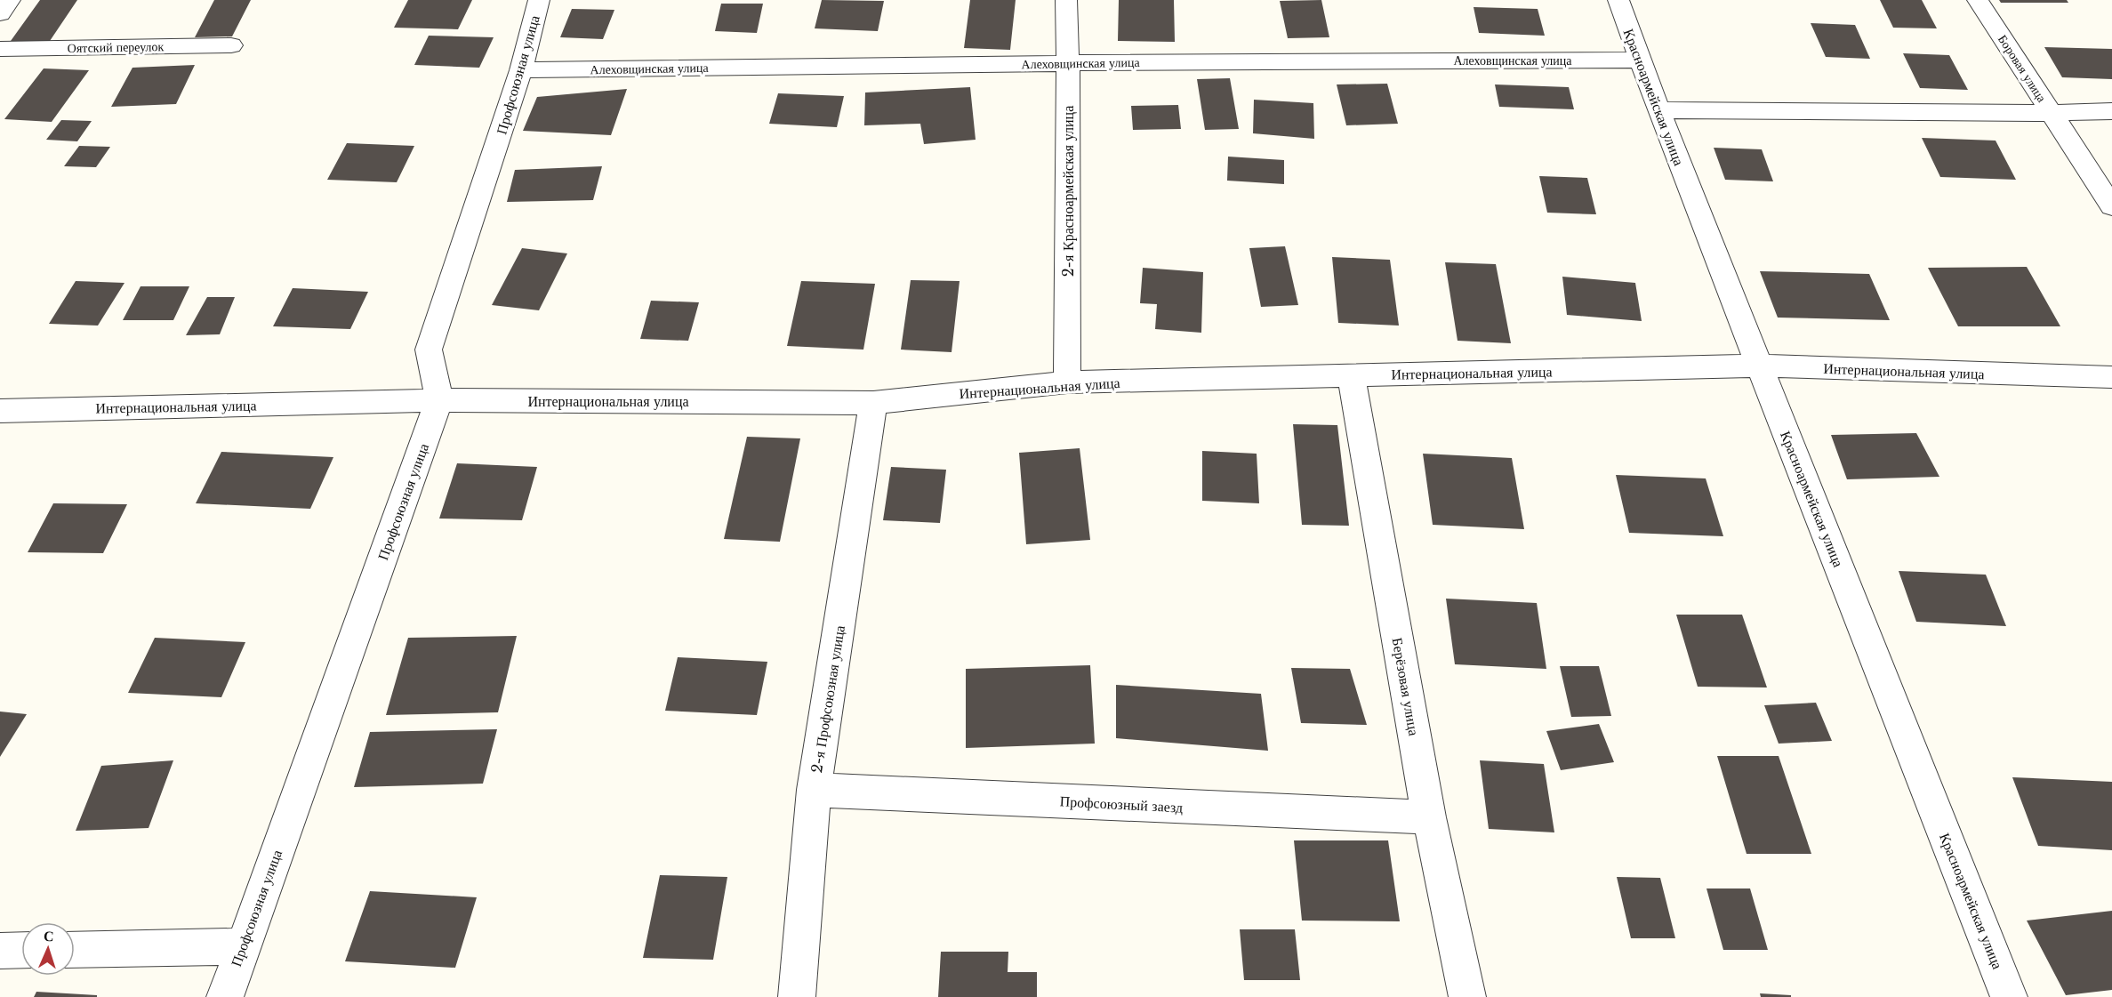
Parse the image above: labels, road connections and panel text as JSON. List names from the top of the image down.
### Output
{
  "streets": {
    "street": [
      "Оятский переулок",
      "Алеховщинская улица",
      "Боровая улица",
      "Профсоюзная улица",
      "Красноармейская улица",
      "2-я Красноармейская улица",
      "Интернациональная улица",
      "Берёзовая улица",
      "2-я Профсоюзная улица",
      "Профсоюзный заезд"
    ]
  },
  "crossings": [
    ["Алеховщинская улица", "Профсоюзная улица"],
    ["Алеховщинская улица", "Красноармейская улица"],
    ["Алеховщинская улица", "2-я Красноармейская улица"],
    ["Профсоюзная улица", "Интернациональная улица"],
    ["Красноармейская улица", "Интернациональная улица"],
    ["2-я Красноармейская улица", "Интернациональная улица"],
    ["Интернациональная улица", "Берёзовая улица"],
    ["Интернациональная улица", "2-я Профсоюзная улица"],
    ["Берёзовая улица", "Профсоюзный заезд"],
    ["2-я Профсоюзная улица", "Профсоюзный заезд"]
  ],
  "north": "top"
}
